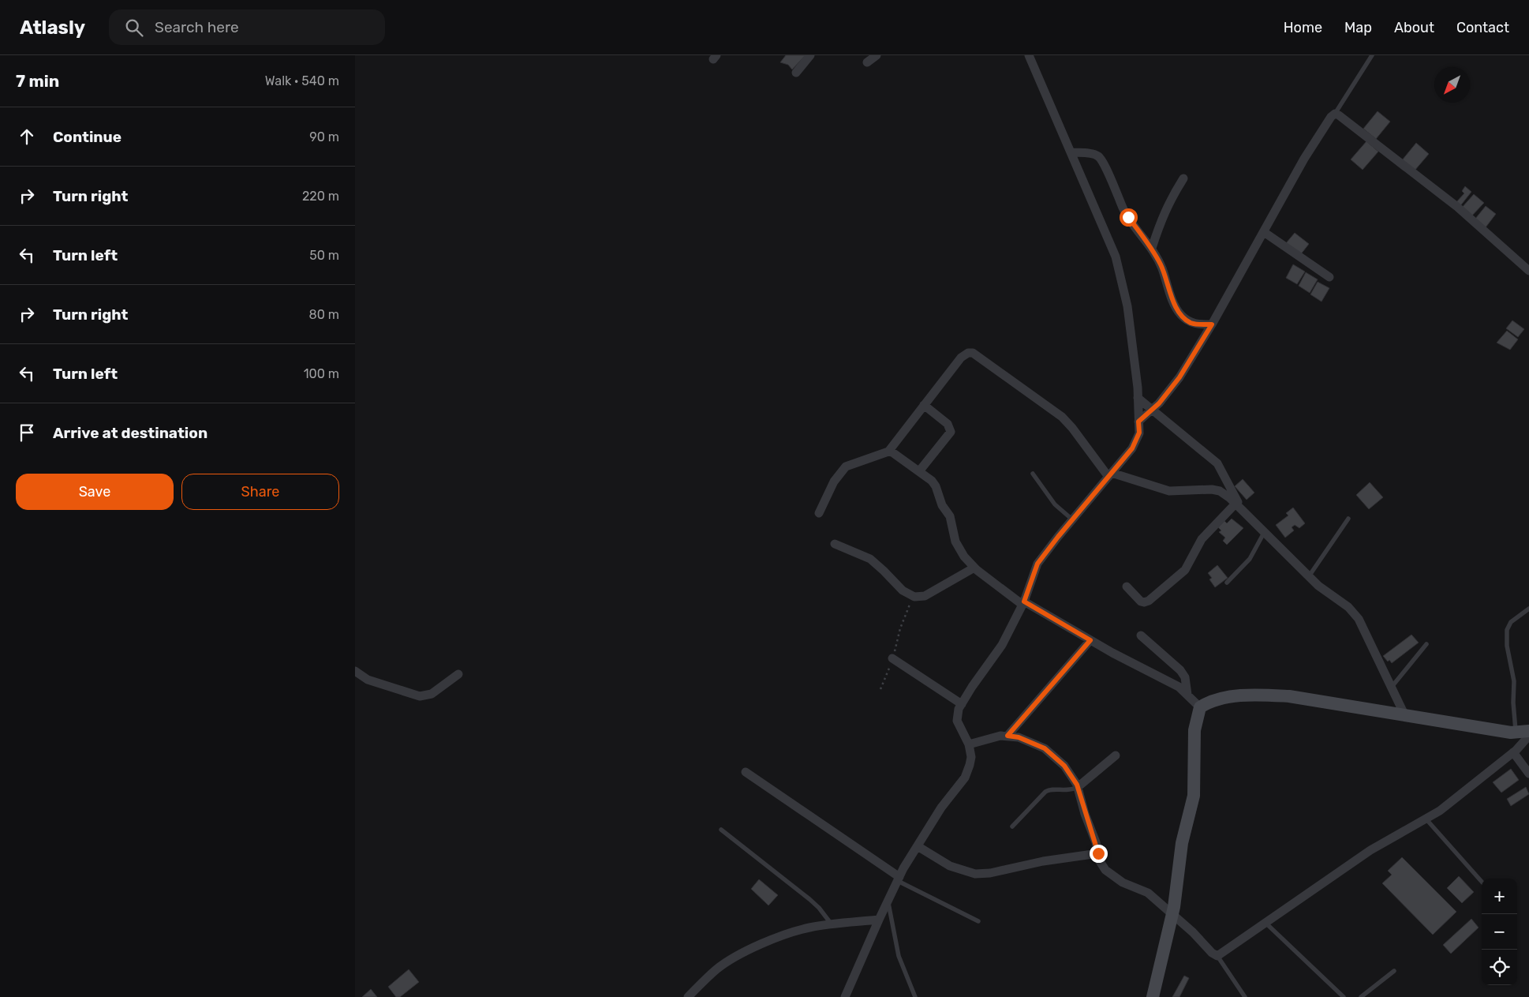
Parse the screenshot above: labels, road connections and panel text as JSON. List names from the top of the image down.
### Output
{
  "north": "bottom left",
  "page": {
    "header": "Atlasly",
    "search": "Search here",
    "nav": [
      "Home",
      "Map",
      "About",
      "Contact"
    ],
    "heading": ["7 min", "Walk · 540 m"],
    "list": [
      ["Continue", "90 m"],
      ["Turn right", "220 m"],
      ["Turn left", "50 m"],
      ["Turn right", "80 m"],
      ["Turn left", "100 m"],
      "Arrive at destination"
    ],
    "buttons": ["Save", "Share"],
    "map_buttons": ["+", "−"]
  }
}
